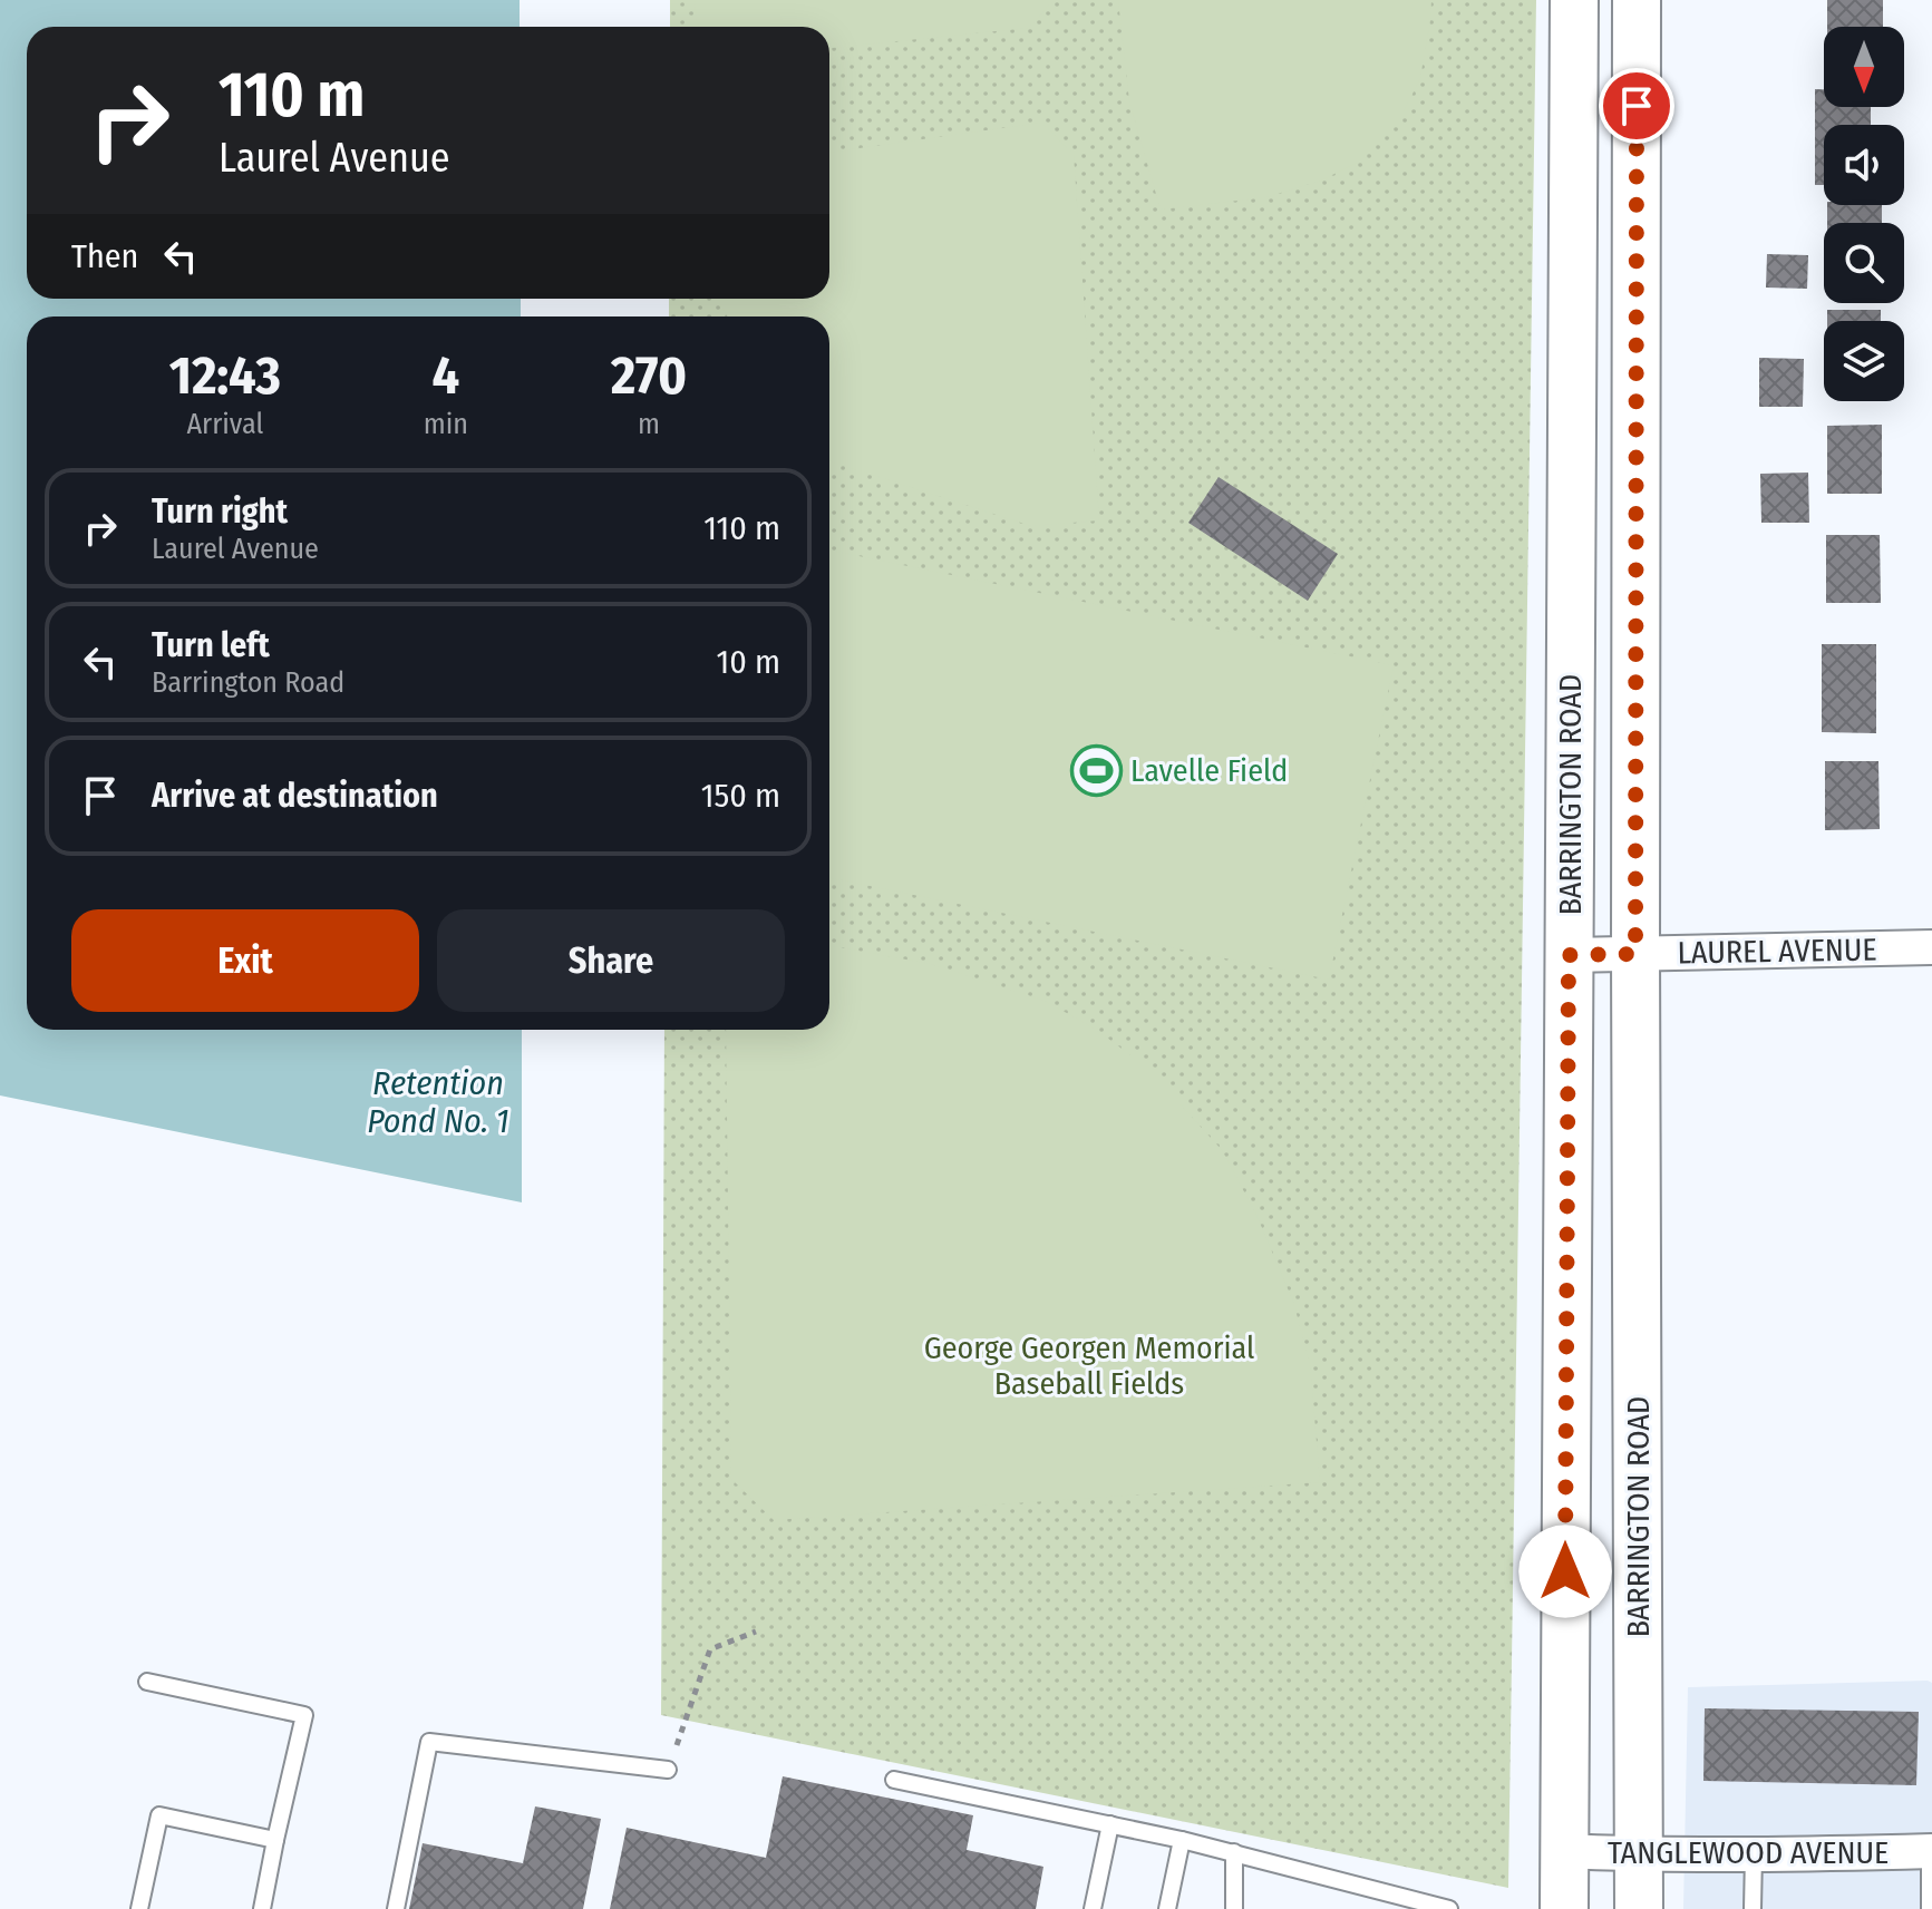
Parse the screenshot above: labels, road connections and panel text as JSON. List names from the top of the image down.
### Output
{
  "streets": {
    "main road": ["BARRINGTON ROAD"],
    "street": ["LAUREL AVENUE", "TANGLEWOOD AVENUE"]
  },
  "crossings": [
    ["BARRINGTON ROAD", "LAUREL AVENUE"],
    ["BARRINGTON ROAD", "TANGLEWOOD AVENUE"]
  ],
  "water": ["Retention Pond No. 1"],
  "parks": ["George Georgen Memorial Baseball Fields"],
  "places": {
    "sports": ["Lavelle Field"]
  },
  "north": "bottom",
  "page": {
    "turn": ["110 m", "Laurel Avenue"],
    "then": "Then",
    "eta": [
      "12:43",
      "Arrival",
      "4",
      "min",
      "270",
      "m"
    ],
    "list": [
      {
        "name": "Turn right",
        "note": "Laurel Avenue",
        "value": "110 m"
      },
      {
        "name": "Turn left",
        "note": "Barrington Road",
        "value": "10 m"
      },
      {
        "name": "Arrive at destination",
        "value": "150 m"
      }
    ],
    "buttons": ["Exit", "Share"]
  }
}
